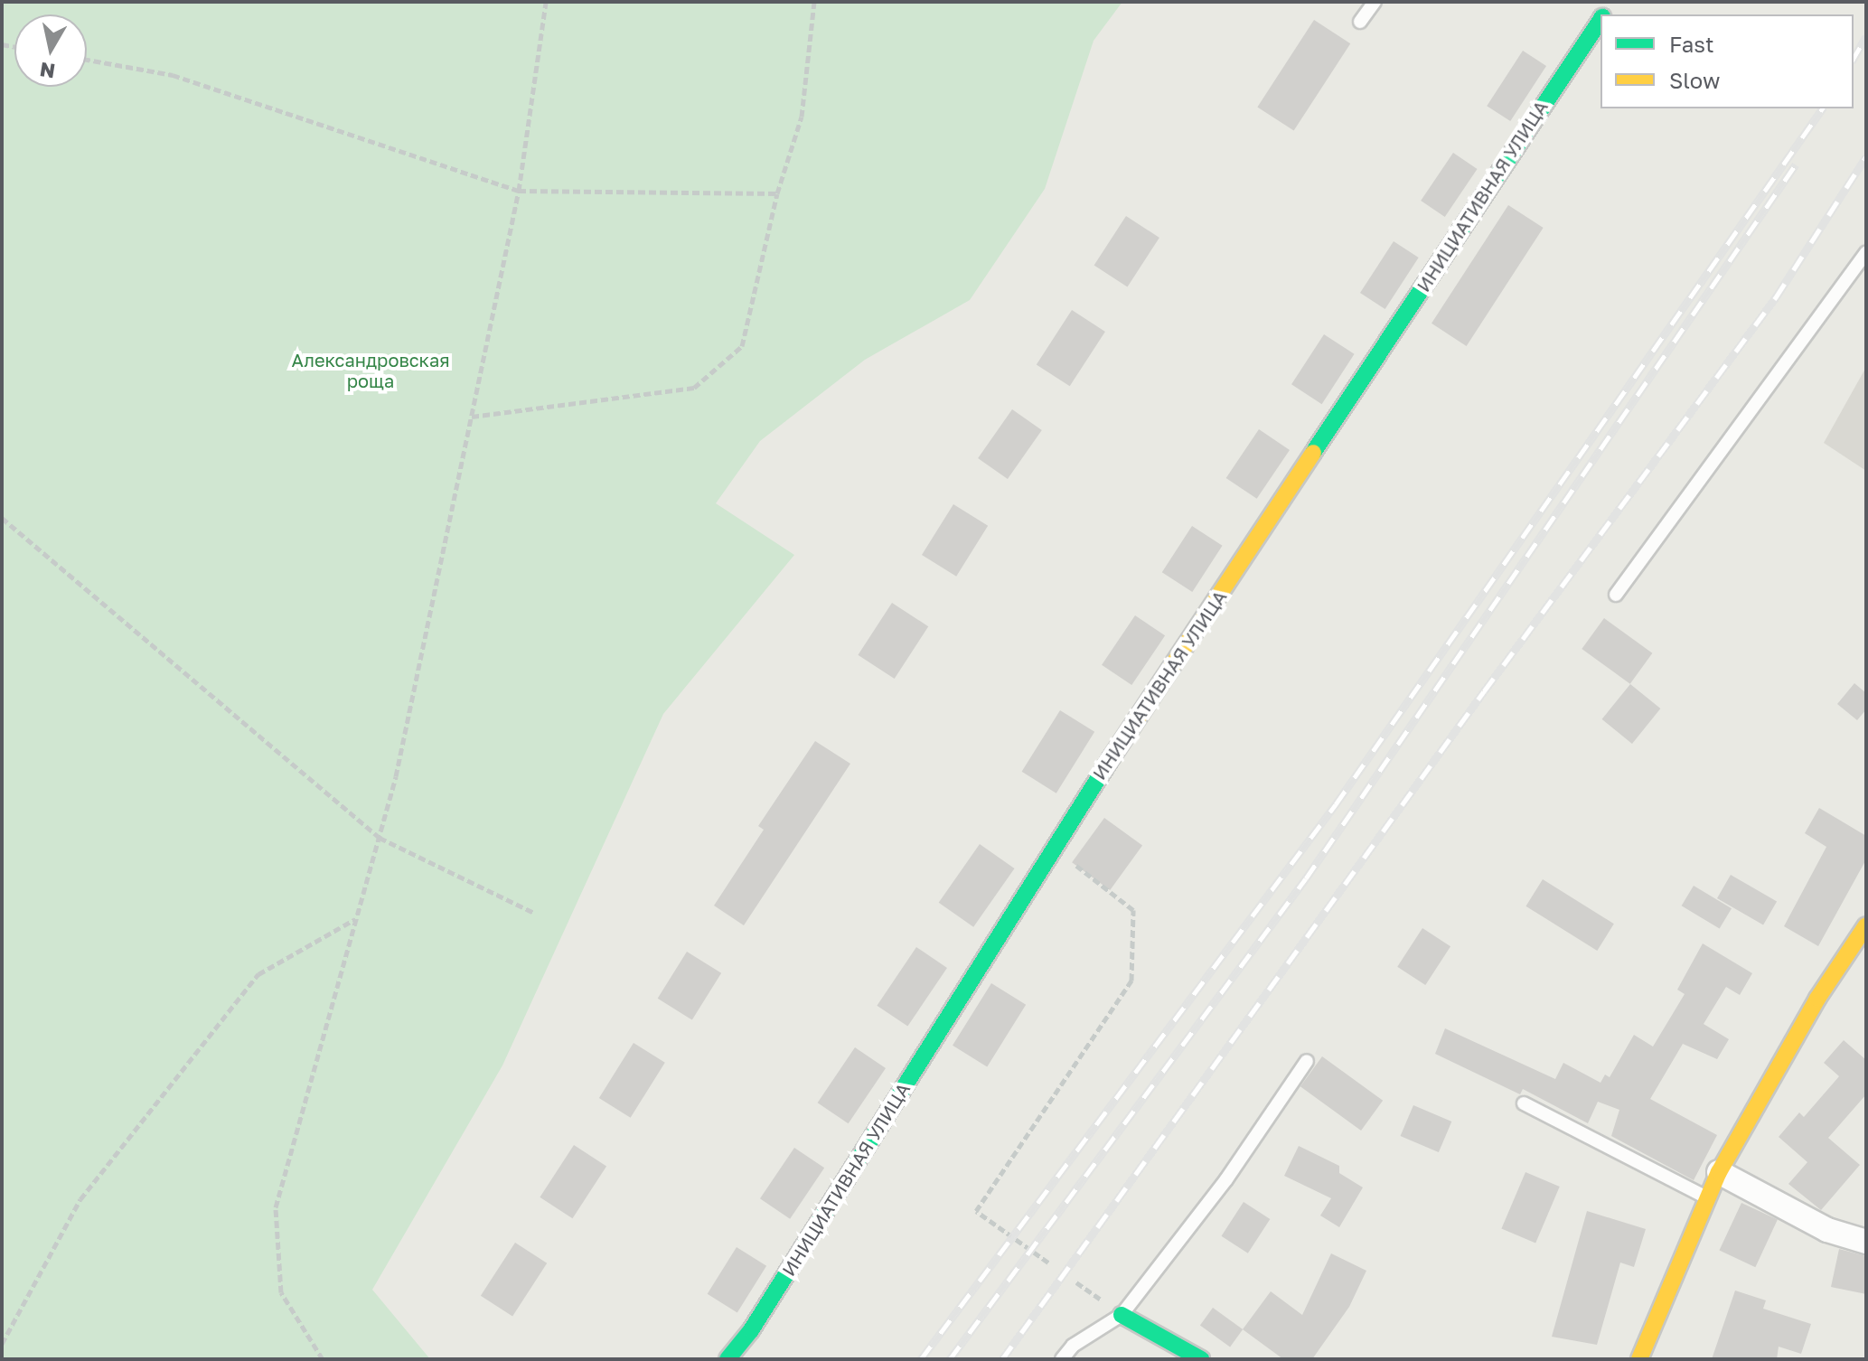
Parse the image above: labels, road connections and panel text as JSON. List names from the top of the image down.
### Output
{
  "streets": {
    "street": ["ИНИЦИАТИВНАЯ УЛИЦА"]
  },
  "parks": ["Александровская роща"],
  "legend": ["Fast", "Slow"],
  "north": "bottom"
}
